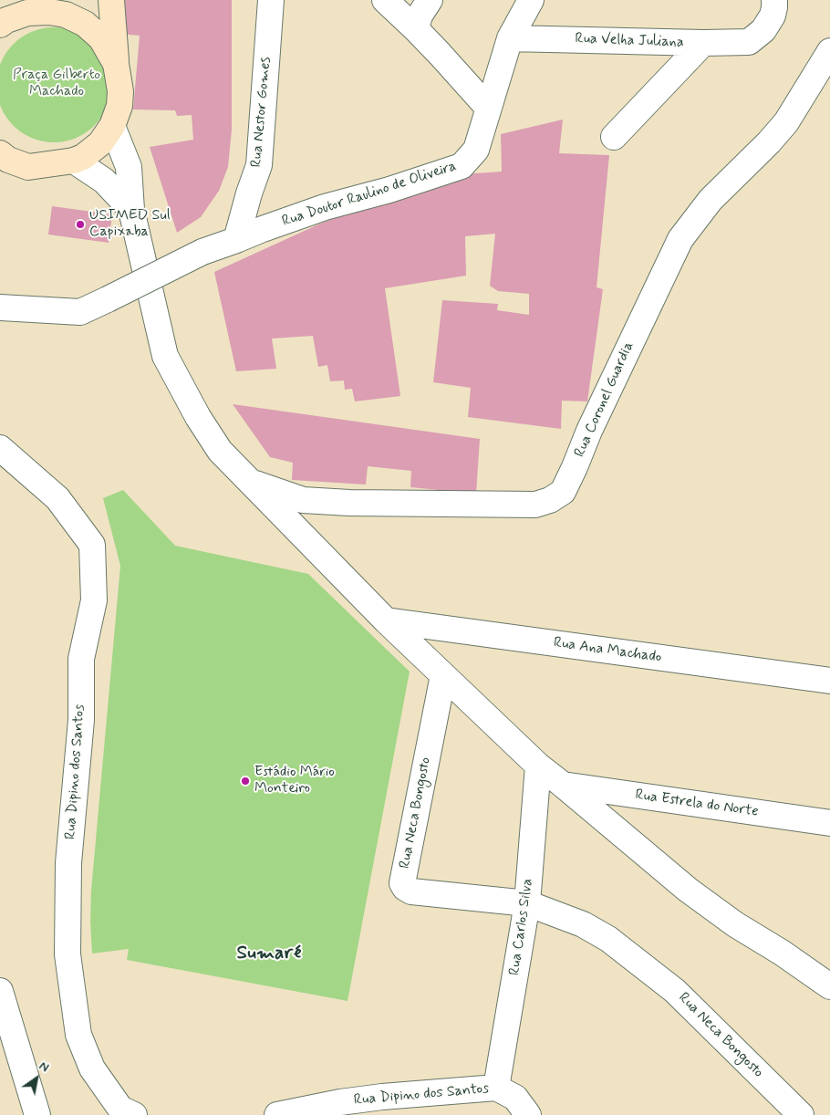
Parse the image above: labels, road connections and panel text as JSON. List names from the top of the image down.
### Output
{
  "streets": {
    "street": [
      "Rua Velha Juliana",
      "Rua Nestor Gomes",
      "Rua Doutor Raulino de Oliveira",
      "Rua Coronel Guardia",
      "Rua Ana Machado",
      "Rua Dipino dos Santos",
      "Rua Estrela do Norte",
      "Rua Neca Bongosto",
      "Rua Carlos Silva"
    ]
  },
  "crossings": [
    ["Rua Velha Juliana", "Rua Doutor Raulino de Oliveira"],
    ["Rua Nestor Gomes", "Rua Doutor Raulino de Oliveira"],
    ["Rua Dipino dos Santos", "Rua Carlos Silva"],
    ["Rua Neca Bongosto", "Rua Carlos Silva"]
  ],
  "districts": ["Sumaré"],
  "parks": ["Praça Gilberto Machado"],
  "places": ["USIMED Sul Capixaba", "Estádio Mário Monteiro"],
  "north": "top right"
}
